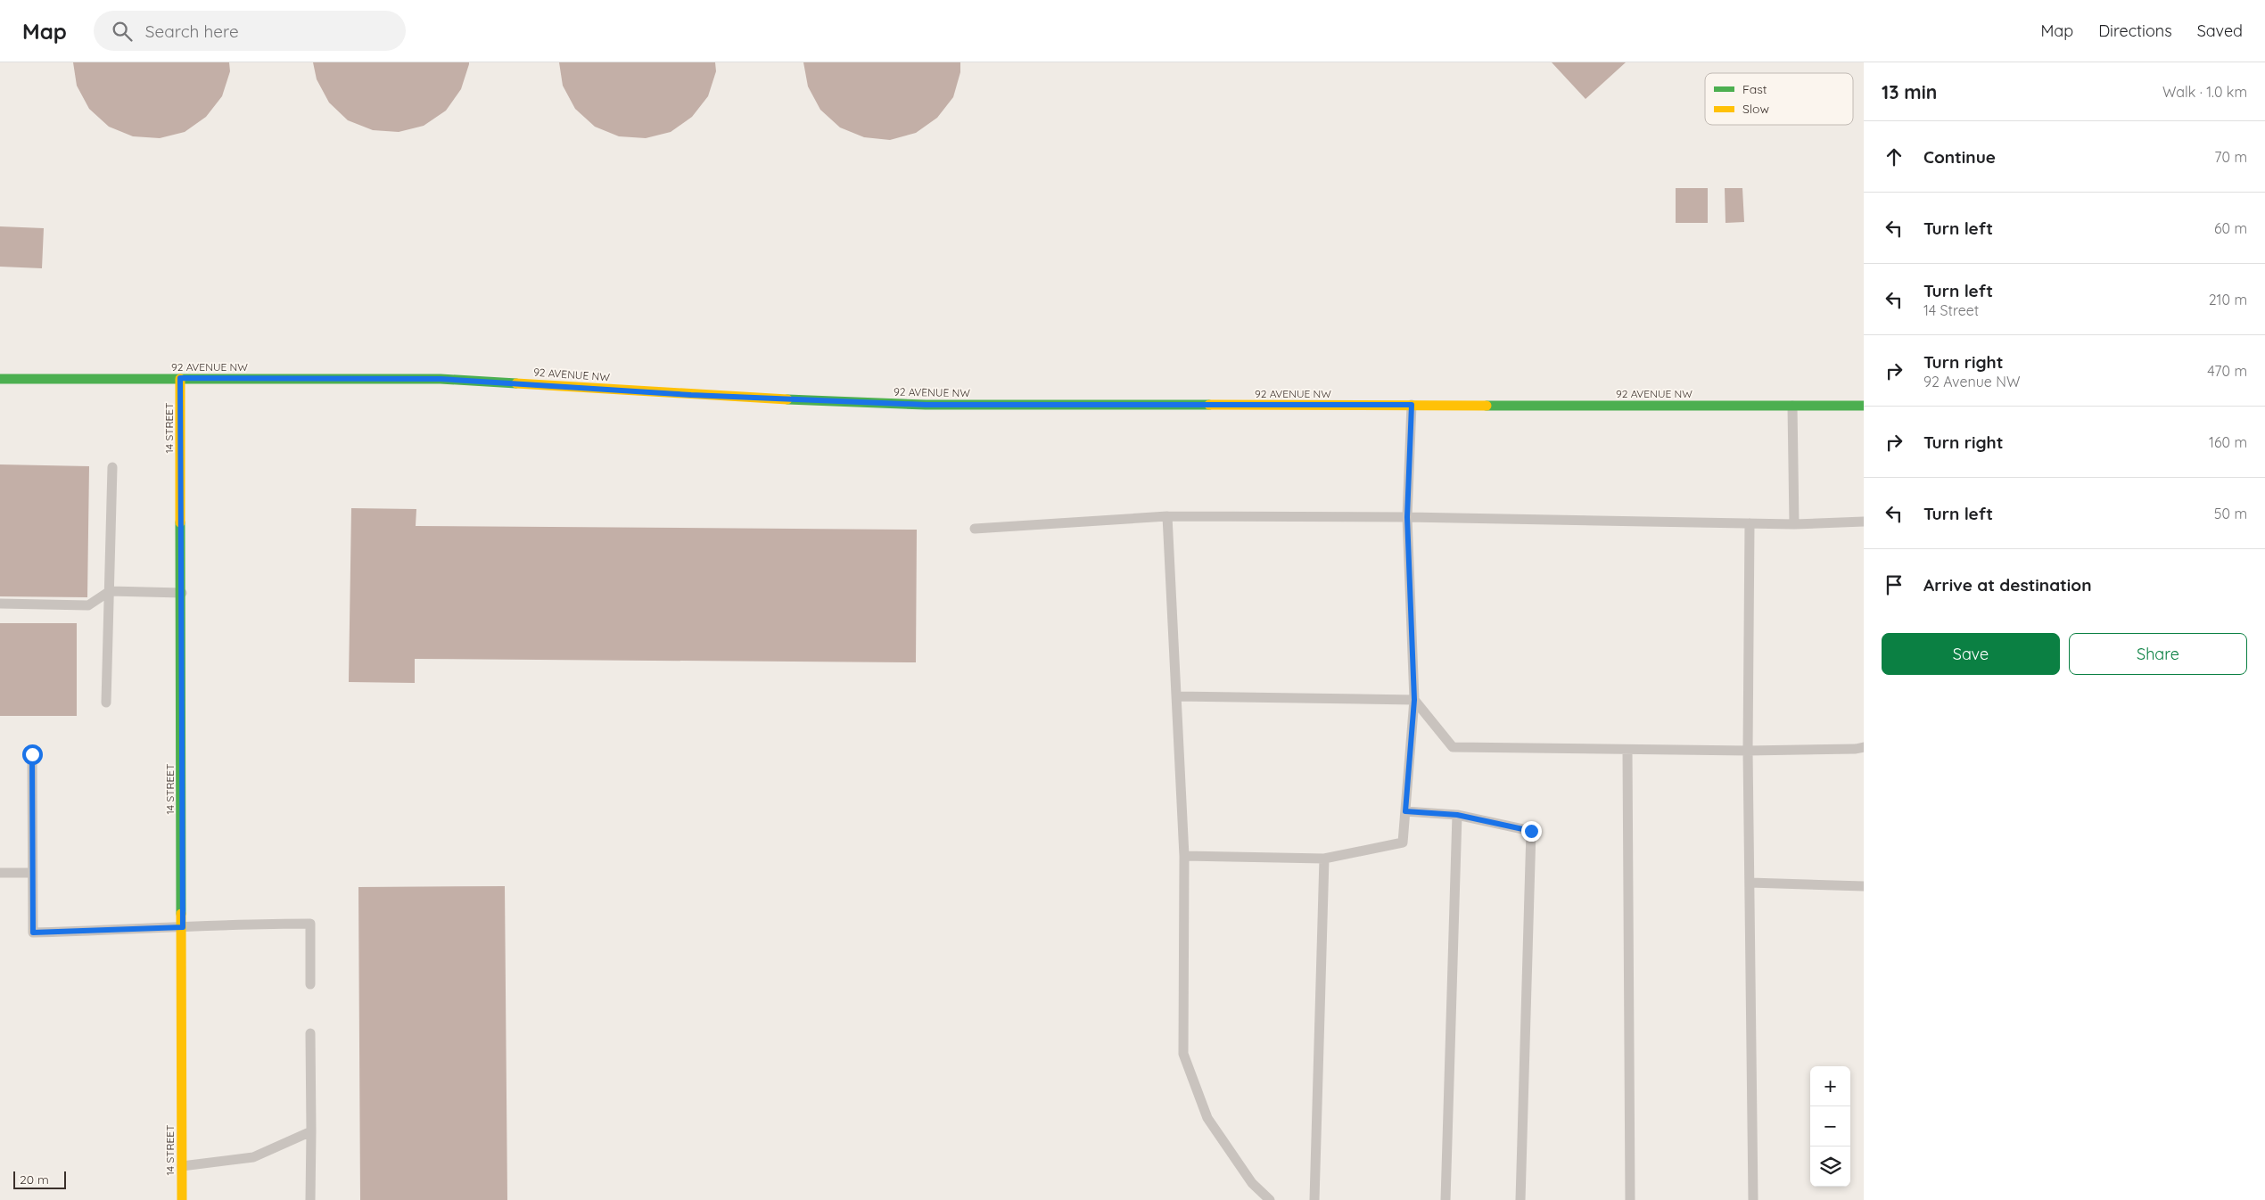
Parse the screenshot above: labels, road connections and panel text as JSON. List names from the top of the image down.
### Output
{
  "streets": {
    "street": ["92 AVENUE NW", "14 STREET"]
  },
  "crossings": [
    ["92 AVENUE NW", "14 STREET"]
  ],
  "legend": ["Fast", "Slow"],
  "scale_bar": "20 m",
  "page": {
    "header": "Map",
    "search": "Search here",
    "nav": ["Map", "Directions", "Saved"],
    "heading": ["13 min", "Walk · 1.0 km"],
    "list": [
      ["Continue", "70 m"],
      ["Turn left", "60 m"],
      ["Turn left", "14 Street", "210 m"],
      ["Turn right", "92 Avenue NW", "470 m"],
      ["Turn right", "160 m"],
      ["Turn left", "50 m"],
      "Arrive at destination"
    ],
    "buttons": ["Save", "Share"],
    "map_buttons": ["+", "−"],
    "scale": "20 m"
  }
}
